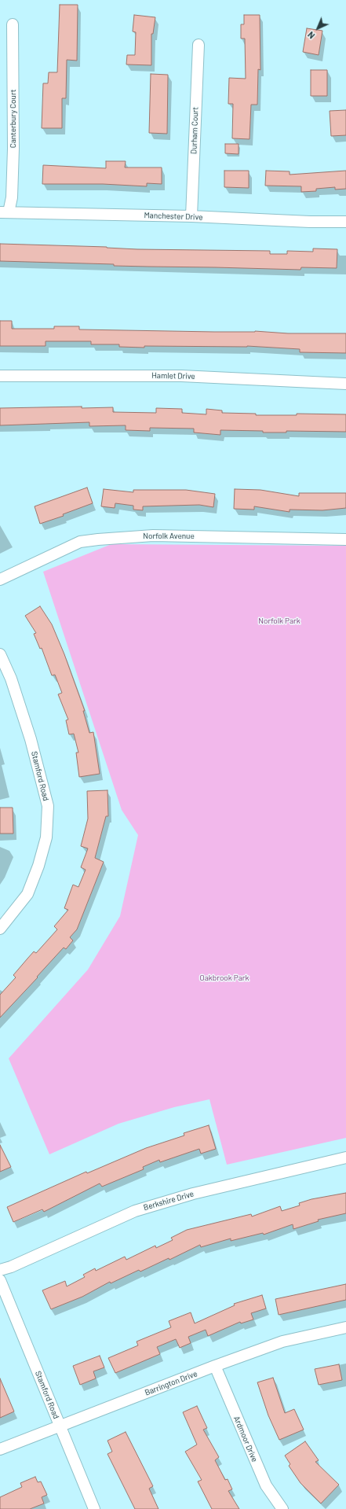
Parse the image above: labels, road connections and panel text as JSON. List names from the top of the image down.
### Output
{
  "streets": {
    "street": [
      "Canterbury Court",
      "Durham Court",
      "Manchester Drive",
      "Hamlet Drive",
      "Norfolk Avenue",
      "Stamford Road",
      "Berkshire Drive",
      "Barrington Drive",
      "Ardmoor Drive"
    ]
  },
  "crossings": [
    ["Canterbury Court", "Manchester Drive"],
    ["Durham Court", "Manchester Drive"],
    ["Stamford Road", "Barrington Drive"],
    ["Barrington Drive", "Ardmoor Drive"]
  ],
  "parks": ["Norfolk Park", "Oakbrook Park"],
  "north": "bottom left"
}
